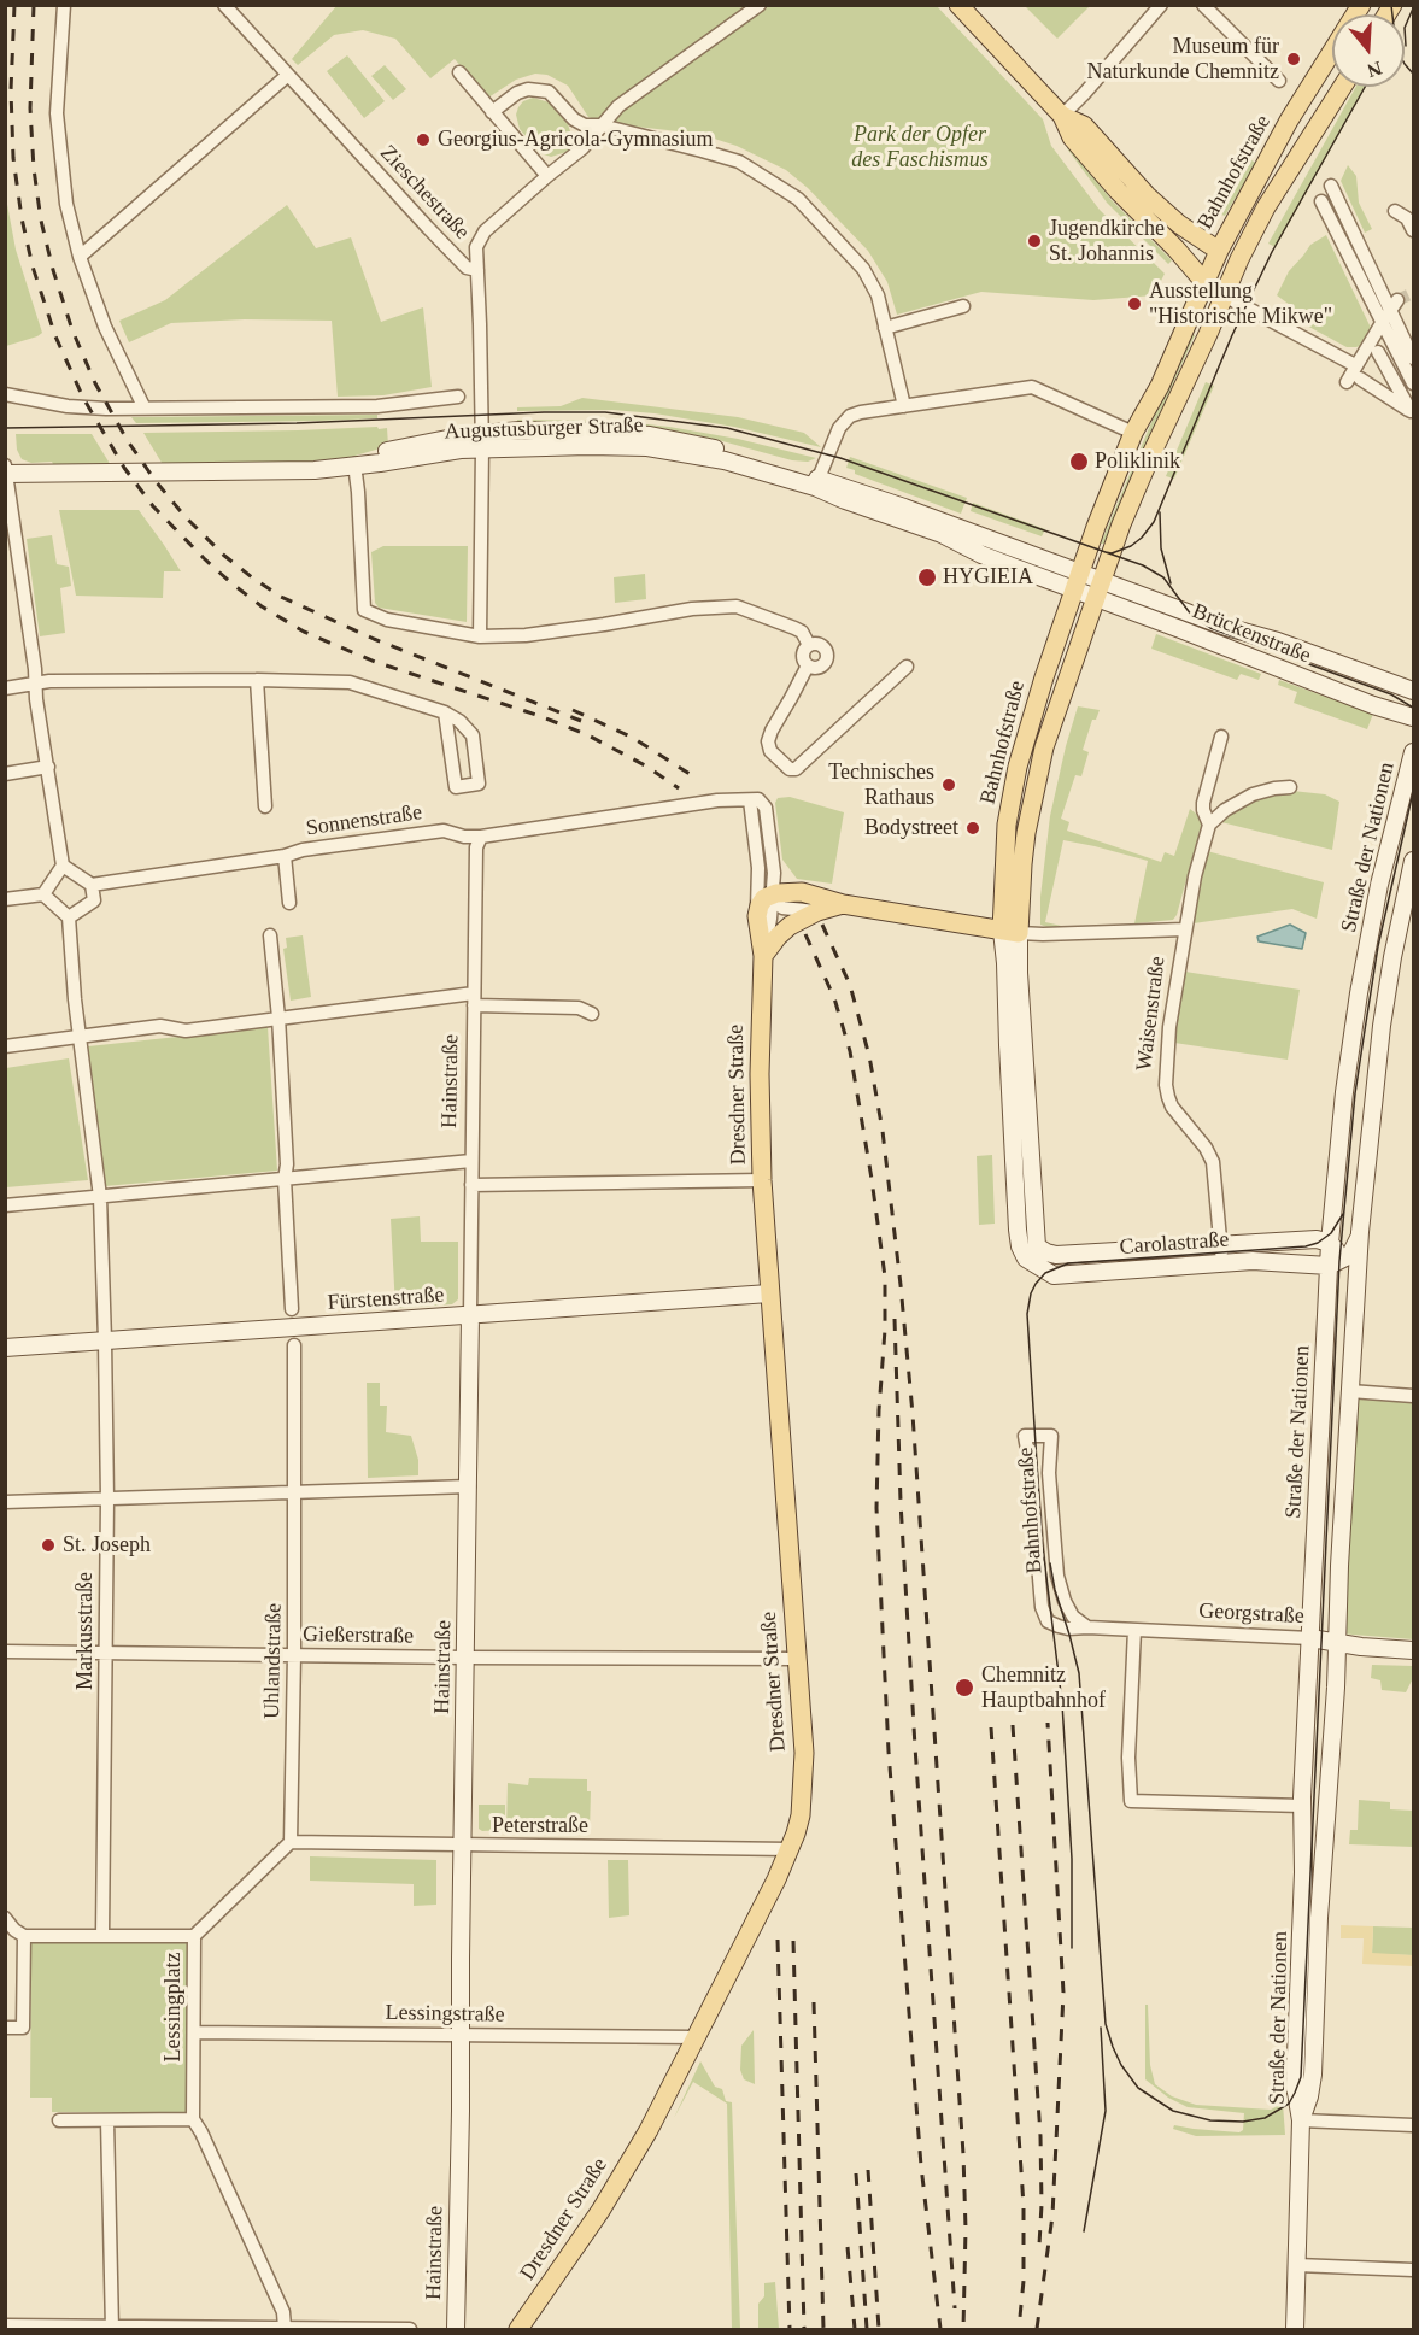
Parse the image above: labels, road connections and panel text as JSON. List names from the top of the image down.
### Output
{
  "streets": {
    "main road": [
      "Bahnhofstraße",
      "Augustusburger Straße",
      "Brückenstraße",
      "Straße der Nationen",
      "Waisenstraße",
      "Hainstraße",
      "Dresdner Straße",
      "Carolastraße",
      "Fürstenstraße",
      "Georgstraße"
    ],
    "street": [
      "Zieschestraße",
      "Sonnenstraße",
      "Markusstraße",
      "Gießerstraße",
      "Uhlandstraße",
      "Peterstraße",
      "Lessingplatz",
      "Lessingstraße"
    ]
  },
  "crossings": [
    ["Bahnhofstraße", "Augustusburger Straße"],
    ["Bahnhofstraße", "Brückenstraße"],
    ["Bahnhofstraße", "Waisenstraße"],
    ["Bahnhofstraße", "Carolastraße"],
    ["Bahnhofstraße", "Georgstraße"],
    ["Augustusburger Straße", "Brückenstraße"],
    ["Sonnenstraße", "Hainstraße"],
    ["Sonnenstraße", "Dresdner Straße"],
    ["Straße der Nationen", "Carolastraße"],
    ["Straße der Nationen", "Georgstraße"],
    ["Waisenstraße", "Dresdner Straße"],
    ["Waisenstraße", "Carolastraße"],
    ["Hainstraße", "Fürstenstraße"],
    ["Hainstraße", "Gießerstraße"],
    ["Hainstraße", "Peterstraße"],
    ["Hainstraße", "Lessingstraße"],
    ["Dresdner Straße", "Fürstenstraße"],
    ["Dresdner Straße", "Gießerstraße"],
    ["Dresdner Straße", "Peterstraße"],
    ["Dresdner Straße", "Lessingstraße"],
    ["Fürstenstraße", "Markusstraße"],
    ["Markusstraße", "Gießerstraße"],
    ["Markusstraße", "Lessingplatz"],
    ["Gießerstraße", "Uhlandstraße"],
    ["Uhlandstraße", "Peterstraße"],
    ["Lessingplatz", "Lessingstraße"]
  ],
  "parks": ["Park der Opfer des Faschismus"],
  "places": [
    "Museum für Naturkunde Chemnitz",
    "Georgius-Agricola-Gymnasium",
    "Jugendkirche St. Johannis",
    "Ausstellung \"Historische Mikwe\"",
    "Poliklinik",
    "HYGIEIA",
    "Technisches Rathaus",
    "Bodystreet",
    "St. Joseph",
    "Chemnitz Hauptbahnhof"
  ],
  "north": "bottom"
}
